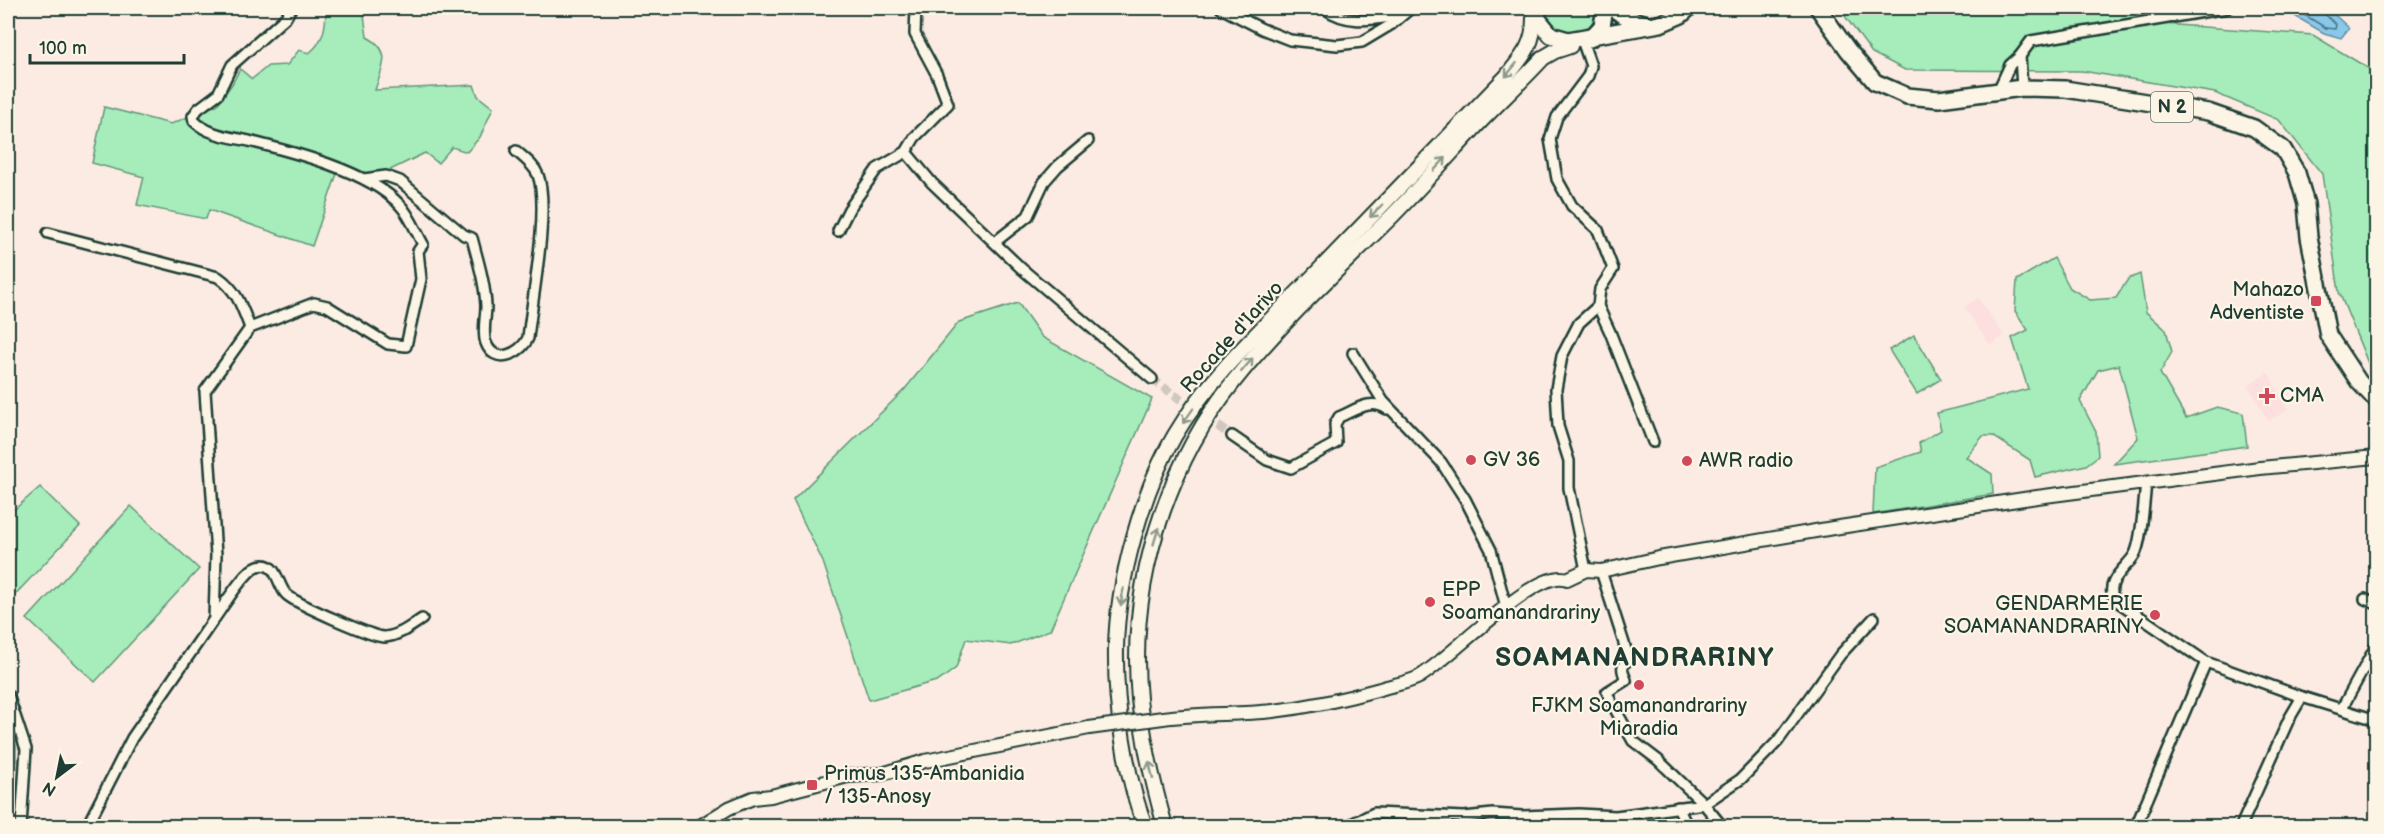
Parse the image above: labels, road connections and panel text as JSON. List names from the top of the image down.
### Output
{
  "streets": {
    "main road": ["N 2", "Rocade d'Iarivo"]
  },
  "districts": ["SOAMANANDRARINY"],
  "places": {
    "transit": ["Mahazo Adventiste", "Primus 135-Ambanidia / 135-Anosy"],
    "health": ["CMA"],
    "other": [
      "GV 36",
      "AWR radio",
      "EPP Soamanandrariny",
      "GENDARMERIE SOAMANANDRARINY",
      "FJKM Soamanandrariny Miaradia"
    ]
  },
  "scale_bar": "100 m",
  "north": "bottom left"
}
